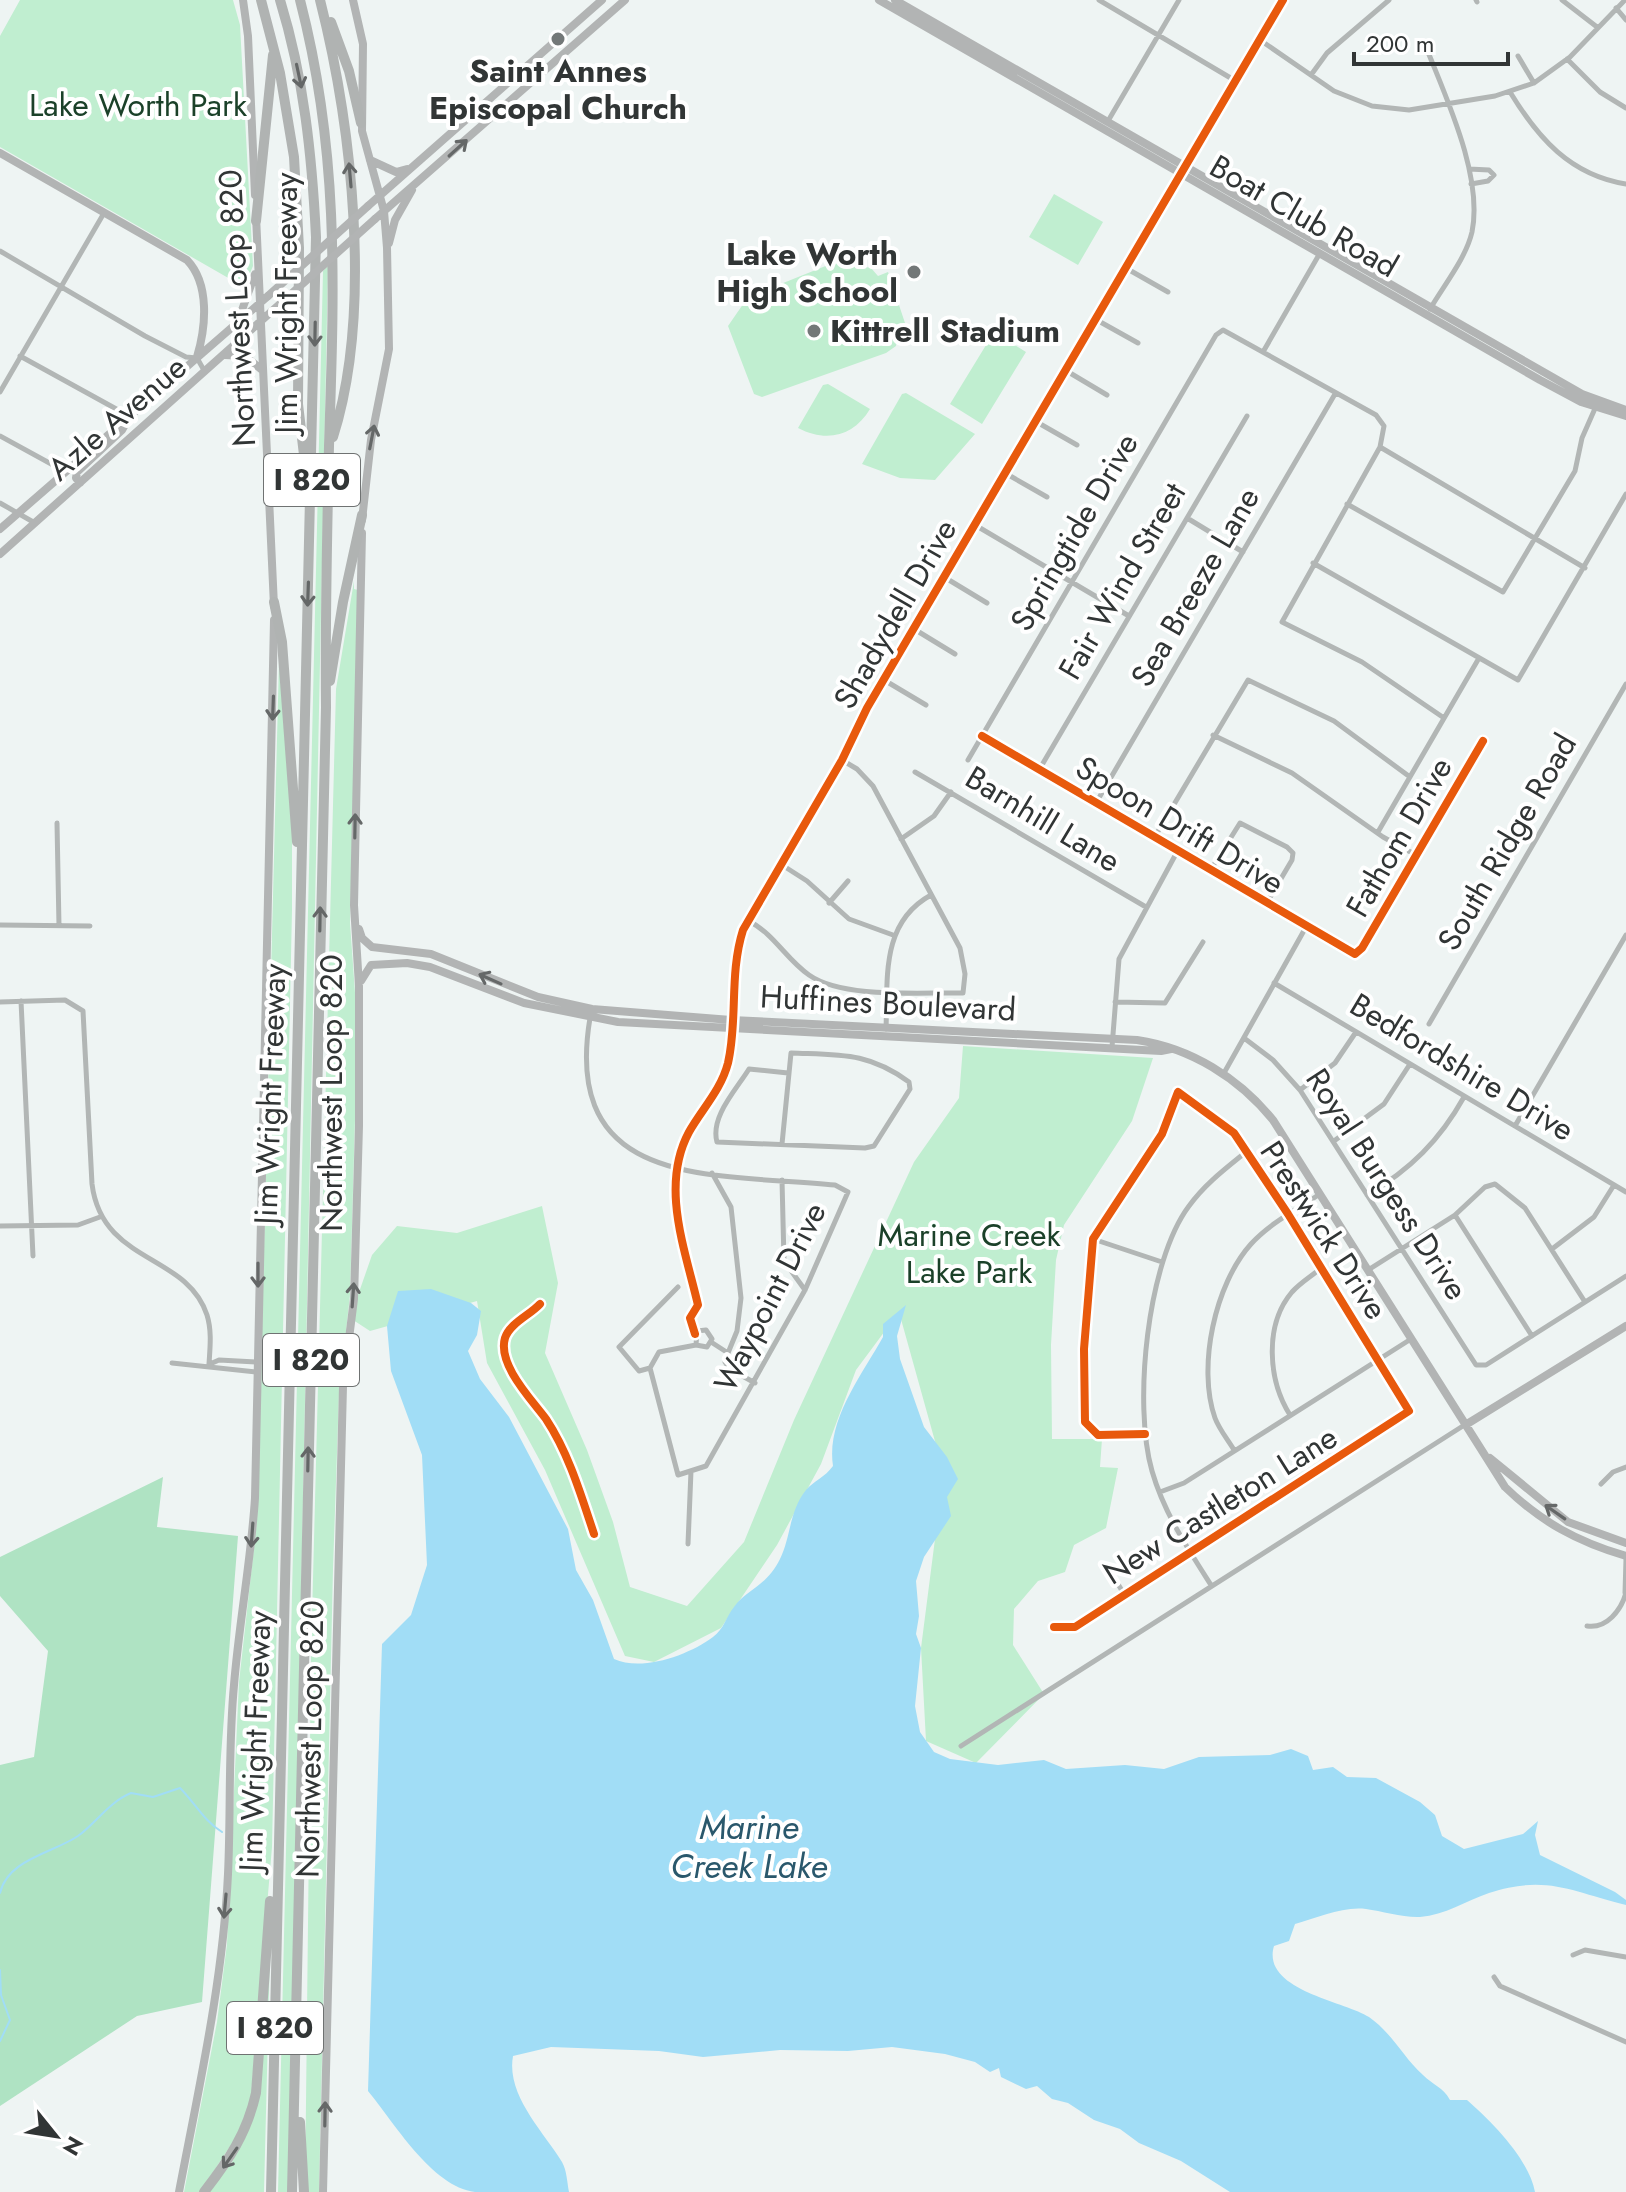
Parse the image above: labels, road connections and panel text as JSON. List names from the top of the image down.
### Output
{
  "streets": {
    "highway": ["Jim Wright Freeway", "I 820"],
    "main road": [
      "Boat Club Road",
      "Northwest Loop 820",
      "Azle Avenue",
      "Shadydell Drive",
      "Huffines Boulevard"
    ],
    "street": [
      "Springtide Drive",
      "Fair Wind Street",
      "Sea Breeze Lane",
      "Barnhill Lane",
      "Spoon Drift Drive",
      "Fathom Drive",
      "South Ridge Road",
      "Bedfordshire Drive",
      "Royal Burgess Drive",
      "Prestwick Drive",
      "Waypoint Drive",
      "New Castleton Lane"
    ]
  },
  "crossings": [
    ["Boat Club Road", "Shadydell Drive"],
    ["Northwest Loop 820", "Azle Avenue"],
    ["Northwest Loop 820", "Huffines Boulevard"],
    ["Springtide Drive", "Spoon Drift Drive"],
    ["Fair Wind Street", "Spoon Drift Drive"],
    ["Sea Breeze Lane", "Spoon Drift Drive"],
    ["Shadydell Drive", "Huffines Boulevard"],
    ["Shadydell Drive", "Waypoint Drive"],
    ["Spoon Drift Drive", "Fathom Drive"],
    ["Huffines Boulevard", "Waypoint Drive"],
    ["Prestwick Drive", "New Castleton Lane"]
  ],
  "water": ["Marine Creek Lake"],
  "parks": ["Lake Worth Park", "Marine Creek Lake Park"],
  "places": ["Saint Annes Episcopal Church", "Lake Worth High School", "Kittrell Stadium"],
  "scale_bar": "200 m",
  "north": "bottom right"
}
